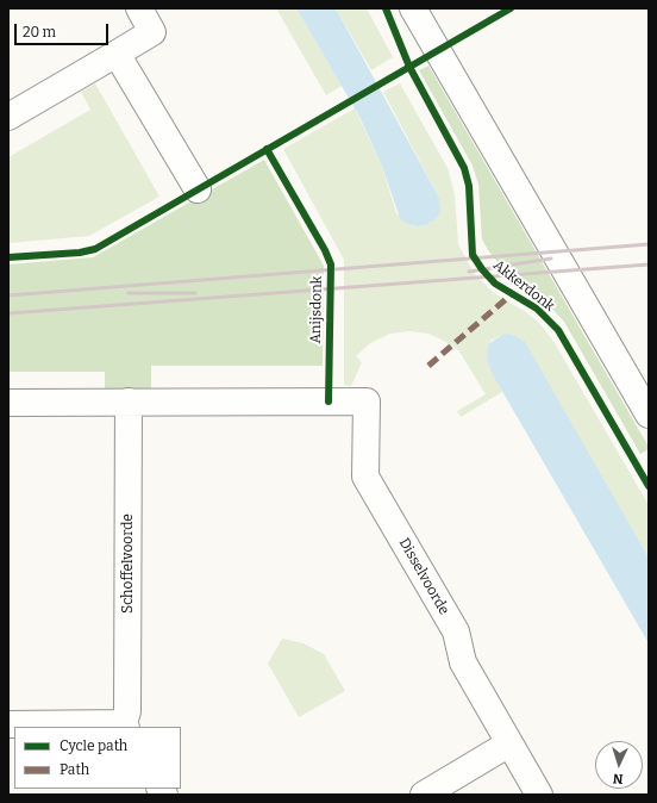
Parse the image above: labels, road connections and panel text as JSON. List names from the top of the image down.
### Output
{
  "streets": {
    "street": ["Akkerdonk", "Schoffelvoorde", "Disselvoorde"],
    "cycle path": ["Anijsdonk"]
  },
  "crossings": [
    ["Schoffelvoorde", "Disselvoorde"]
  ],
  "legend": ["Cycle path", "Path"],
  "scale_bar": "20 m",
  "north": "bottom"
}
